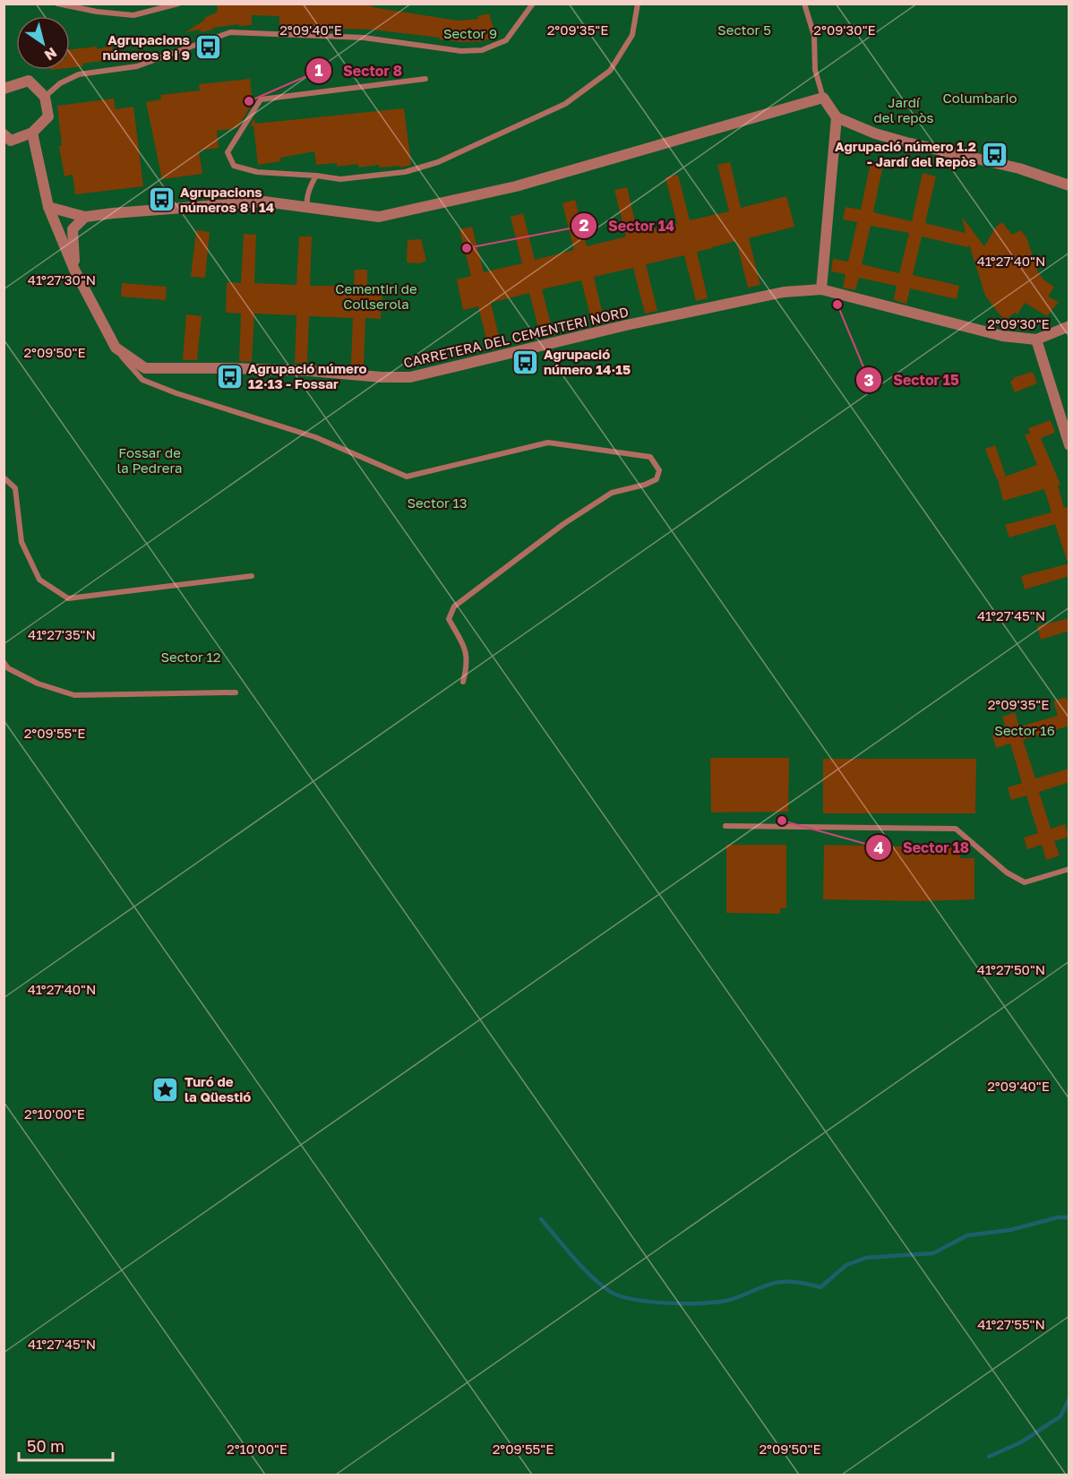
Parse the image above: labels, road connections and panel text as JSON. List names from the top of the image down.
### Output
{
  "streets": {
    "street": ["CARRETERA DEL CEMENTERI NORD"]
  },
  "parks": [
    "Sector 5",
    "Sector 9",
    "Columbario",
    "Jardí del repòs",
    "Cementiri de Collserola",
    "Fossar de la Pedrera",
    "Sector 13",
    "Sector 12",
    "Sector 16"
  ],
  "places": {
    "bus stop": [
      "Agrupacions números 8 i 9",
      "Agrupació número 1.2 - Jardí del Repòs",
      "Agrupacions números 8 i 14",
      "Agrupació número 14·15",
      "Agrupació número 12·13 - Fossar"
    ],
    "other": [
      "Sector 8",
      "Sector 14",
      "Sector 15",
      "Sector 18"
    ],
    "place": ["Turó de la Qüestió"]
  },
  "scale_bar": "50 m",
  "north": "bottom right",
  "coordinates": [
    "2°09'40\"E",
    "2°09'35\"E",
    "2°09'30\"E",
    "41°27'40\"N",
    "41°27'30\"N",
    "2°09'50\"E",
    "41°27'45\"N",
    "41°27'35\"N",
    "2°09'55\"E",
    "41°27'50\"N",
    "2°10'00\"E",
    "41°27'55\"N"
  ]
}
